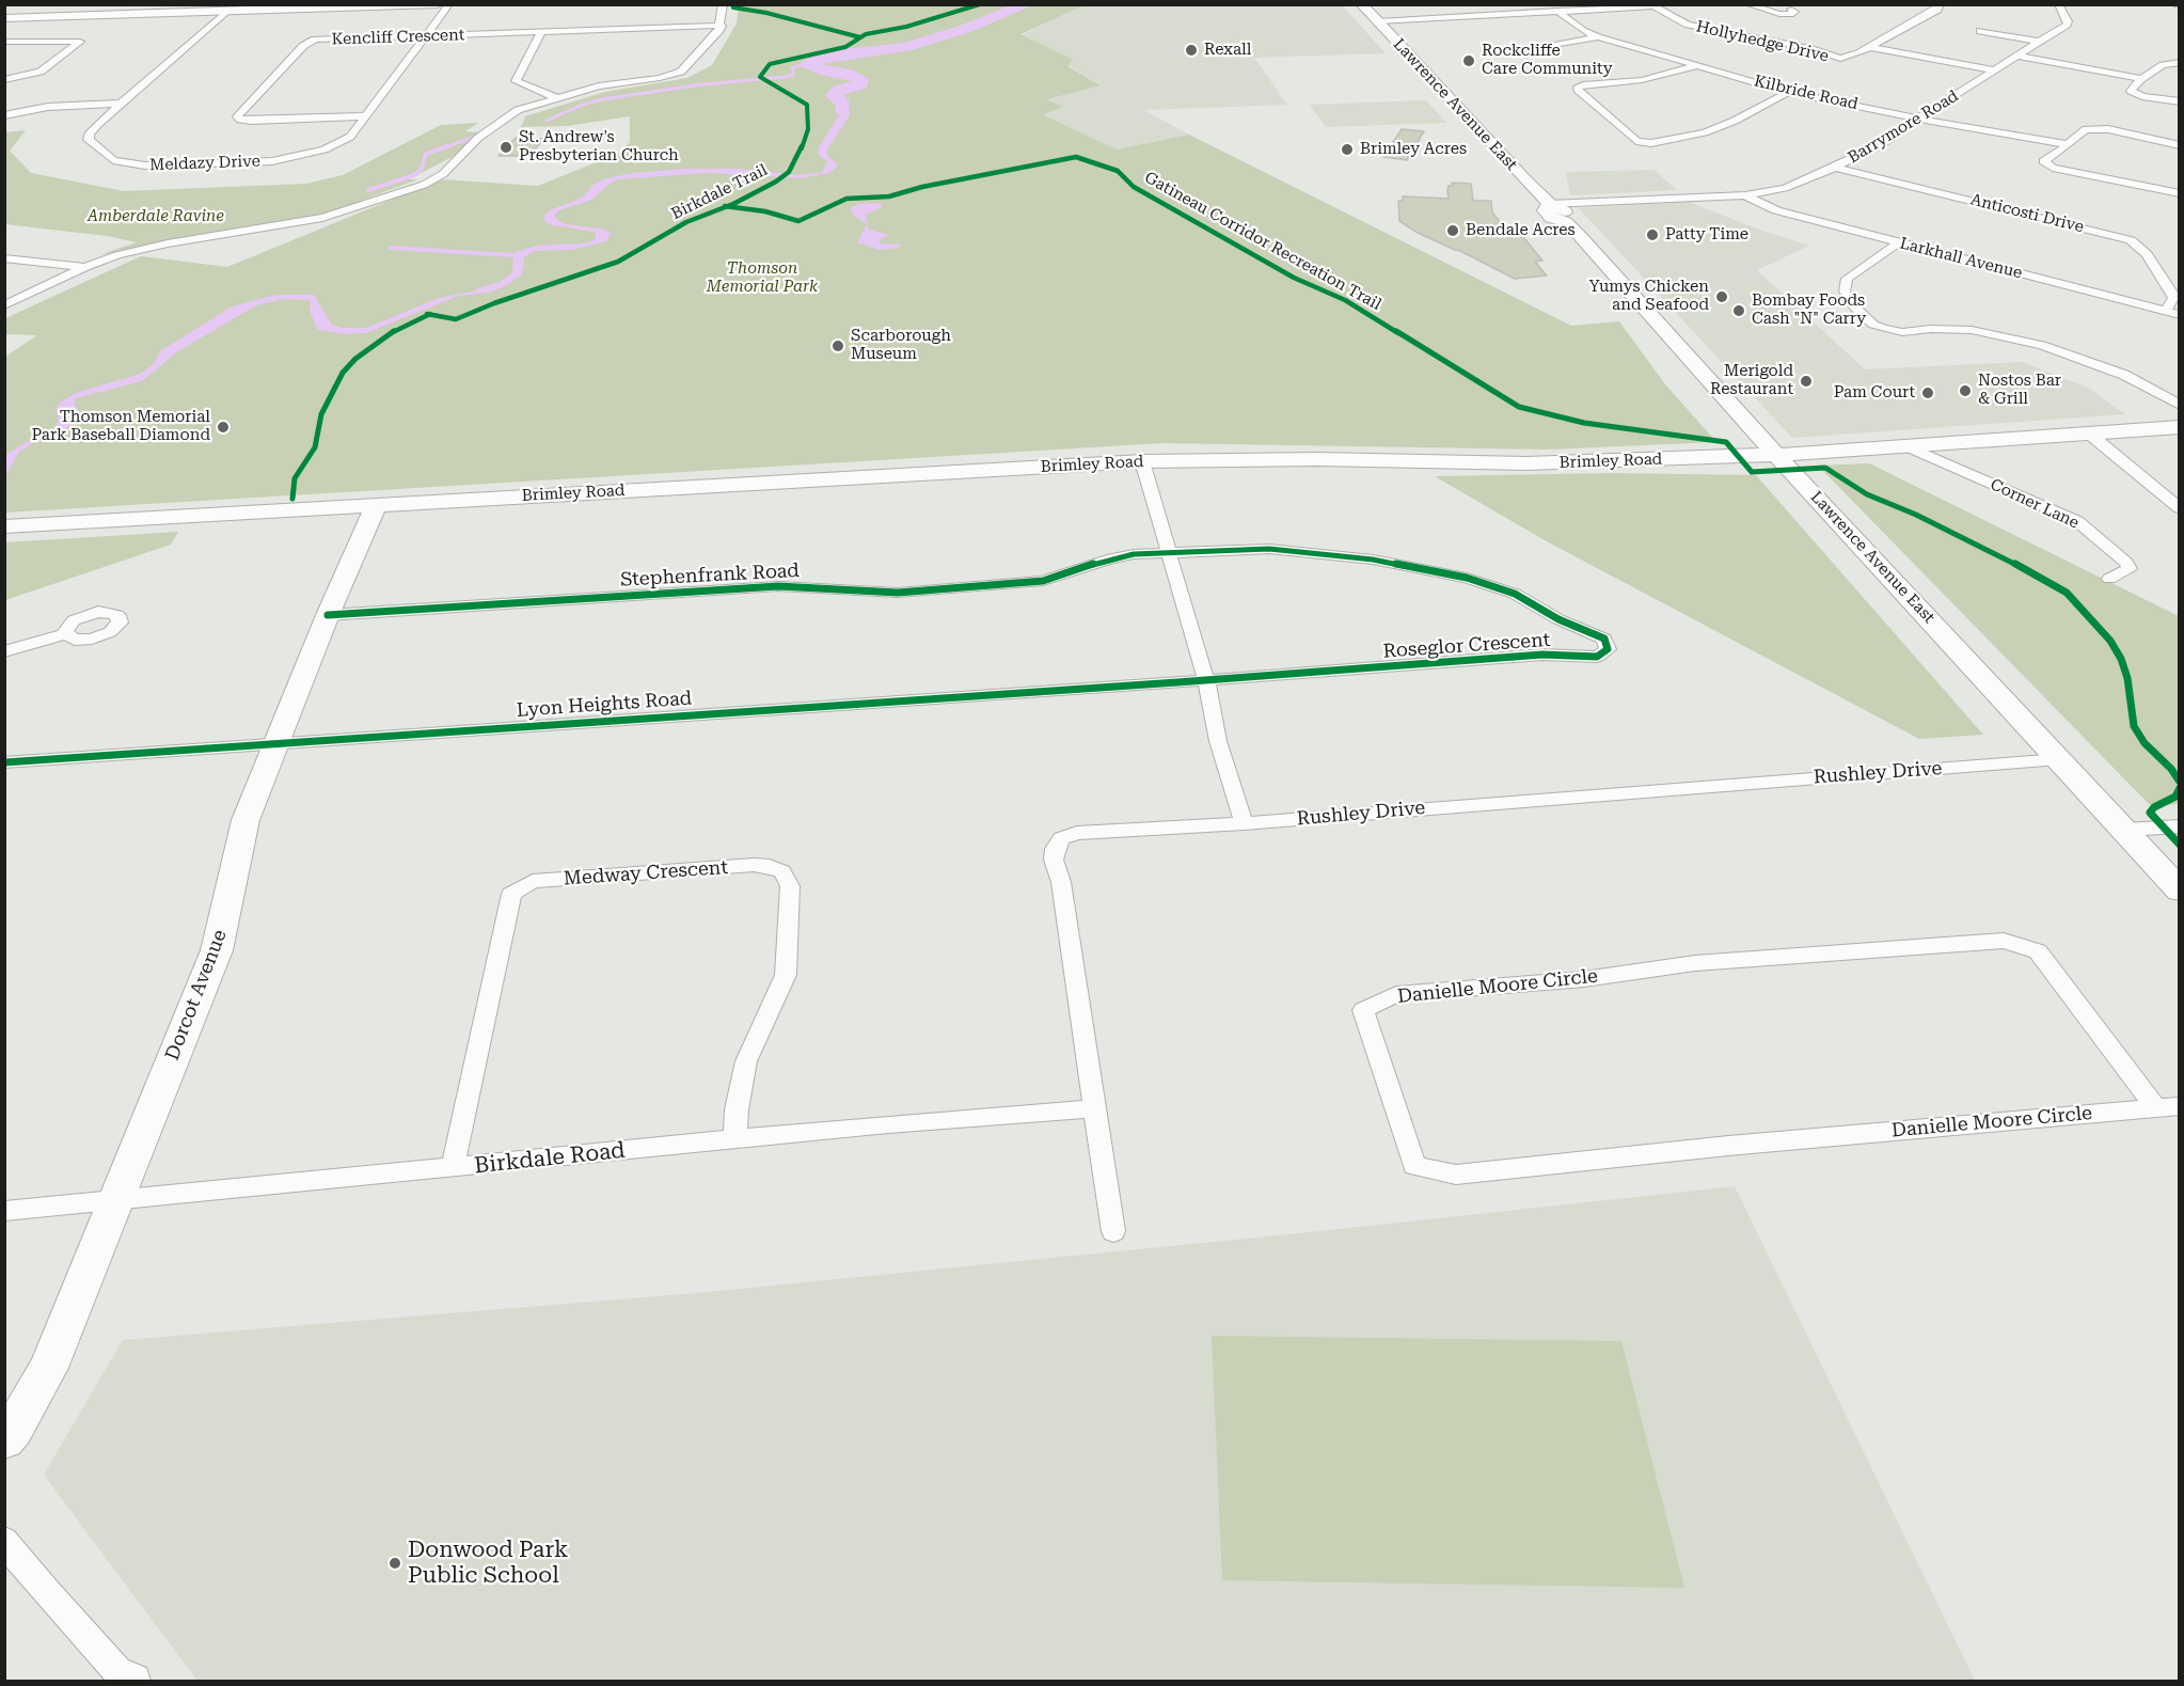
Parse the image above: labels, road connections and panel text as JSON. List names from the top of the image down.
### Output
{
  "streets": {
    "main road": ["Lawrence Avenue East", "Brimley Road", "Dorcot Avenue"],
    "street": [
      "Kencliff Crescent",
      "Hollyhedge Drive",
      "Kilbride Road",
      "Barrymore Road",
      "Meldazy Drive",
      "Anticosti Drive",
      "Larkhall Avenue",
      "Corner Lane",
      "Stephenfrank Road",
      "Roseglor Crescent",
      "Lyon Heights Road",
      "Rushley Drive",
      "Medway Crescent",
      "Danielle Moore Circle",
      "Birkdale Road"
    ],
    "cycle path": ["Birkdale Trail"]
  },
  "crossings": [
    ["Kencliff Crescent", "Meldazy Drive"],
    ["Kilbride Road", "Barrymore Road"],
    ["Lawrence Avenue East", "Barrymore Road"],
    ["Lawrence Avenue East", "Brimley Road"],
    ["Lawrence Avenue East", "Rushley Drive"],
    ["Barrymore Road", "Anticosti Drive"],
    ["Barrymore Road", "Larkhall Avenue"],
    ["Anticosti Drive", "Larkhall Avenue"],
    ["Brimley Road", "Corner Lane"],
    ["Brimley Road", "Dorcot Avenue"],
    ["Stephenfrank Road", "Roseglor Crescent"],
    ["Stephenfrank Road", "Dorcot Avenue"],
    ["Roseglor Crescent", "Lyon Heights Road"],
    ["Lyon Heights Road", "Dorcot Avenue"],
    ["Rushley Drive", "Birkdale Road"],
    ["Medway Crescent", "Birkdale Road"],
    ["Dorcot Avenue", "Birkdale Road"]
  ],
  "parks": ["Amberdale Ravine", "Thomson Memorial Park"],
  "places": [
    "Rexall",
    "Rockcliffe Care Community",
    "St. Andrew's Presbyterian Church",
    "Brimley Acres",
    "Bendale Acres",
    "Patty Time",
    "Yumys Chicken and Seafood",
    "Bombay Foods Cash \"N\" Carry",
    "Scarborough Museum",
    "Merigold Restaurant",
    "Nostos Bar & Grill",
    "Pam Court",
    "Thomson Memorial Park Baseball Diamond",
    "Donwood Park Public School"
  ]
}
